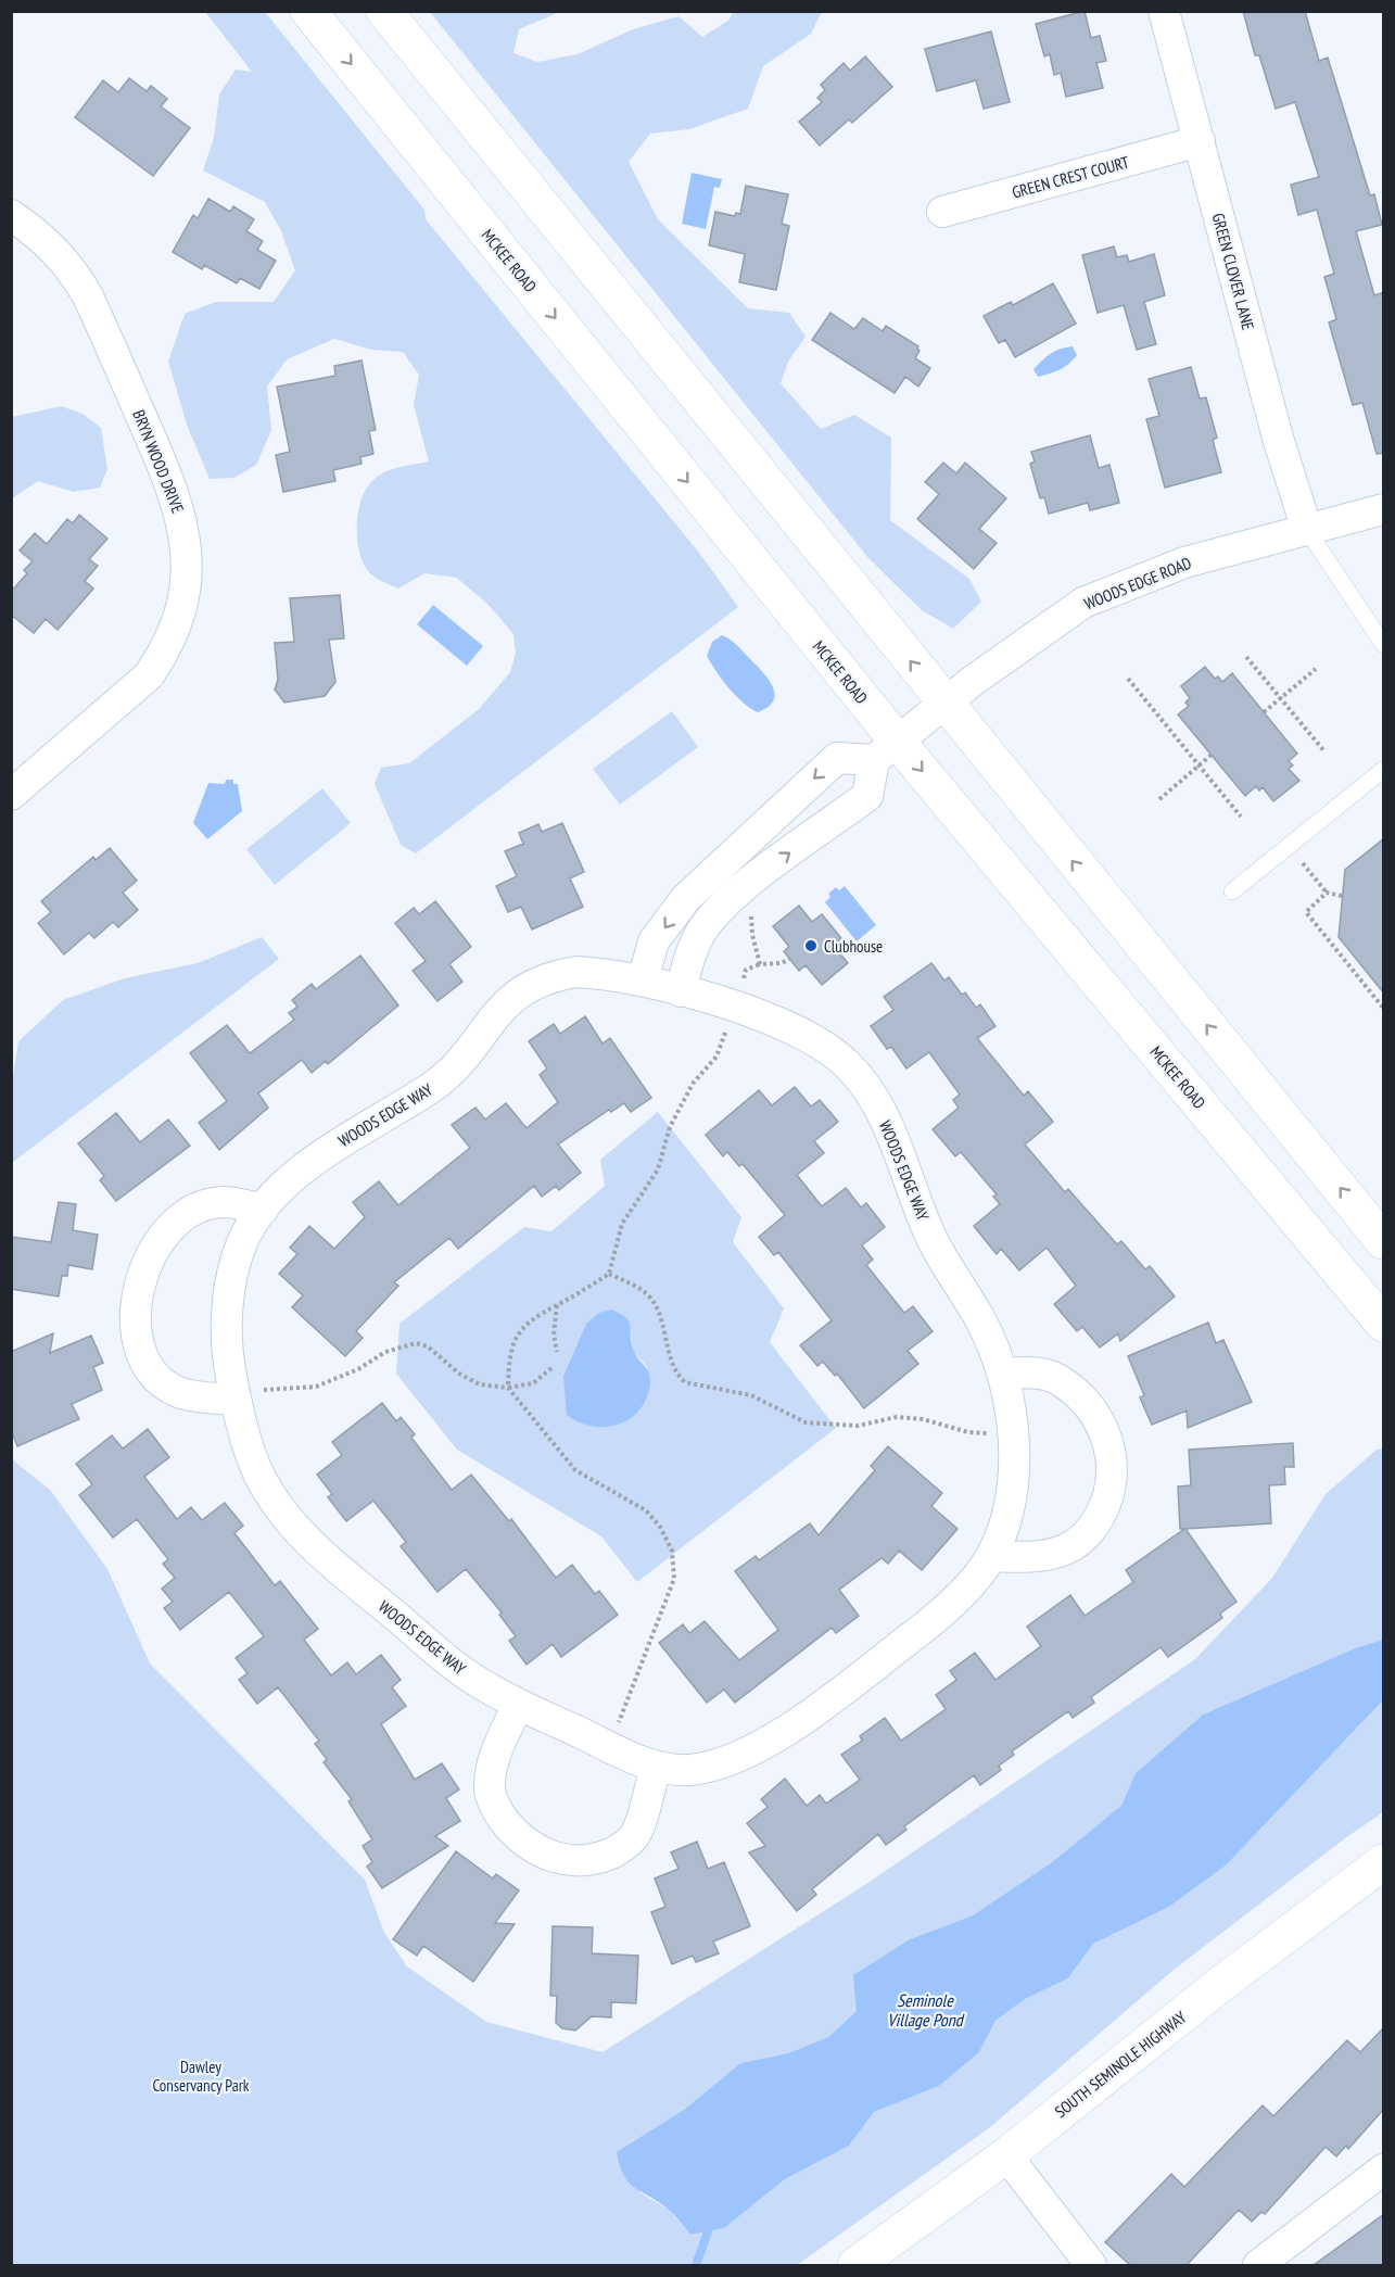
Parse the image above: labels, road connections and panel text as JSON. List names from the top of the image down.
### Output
{
  "streets": {
    "main road": ["MCKEE ROAD", "SOUTH SEMINOLE HIGHWAY"],
    "street": [
      "GREEN CREST COURT",
      "GREEN CLOVER LANE",
      "BRYN WOOD DRIVE",
      "WOODS EDGE ROAD",
      "WOODS EDGE WAY"
    ]
  },
  "crossings": [
    ["GREEN CREST COURT", "GREEN CLOVER LANE"],
    ["MCKEE ROAD", "WOODS EDGE ROAD"],
    ["GREEN CLOVER LANE", "WOODS EDGE ROAD"]
  ],
  "water": ["Seminole Village Pond"],
  "parks": ["Dawley Conservancy Park"],
  "places": ["Clubhouse"]
}
